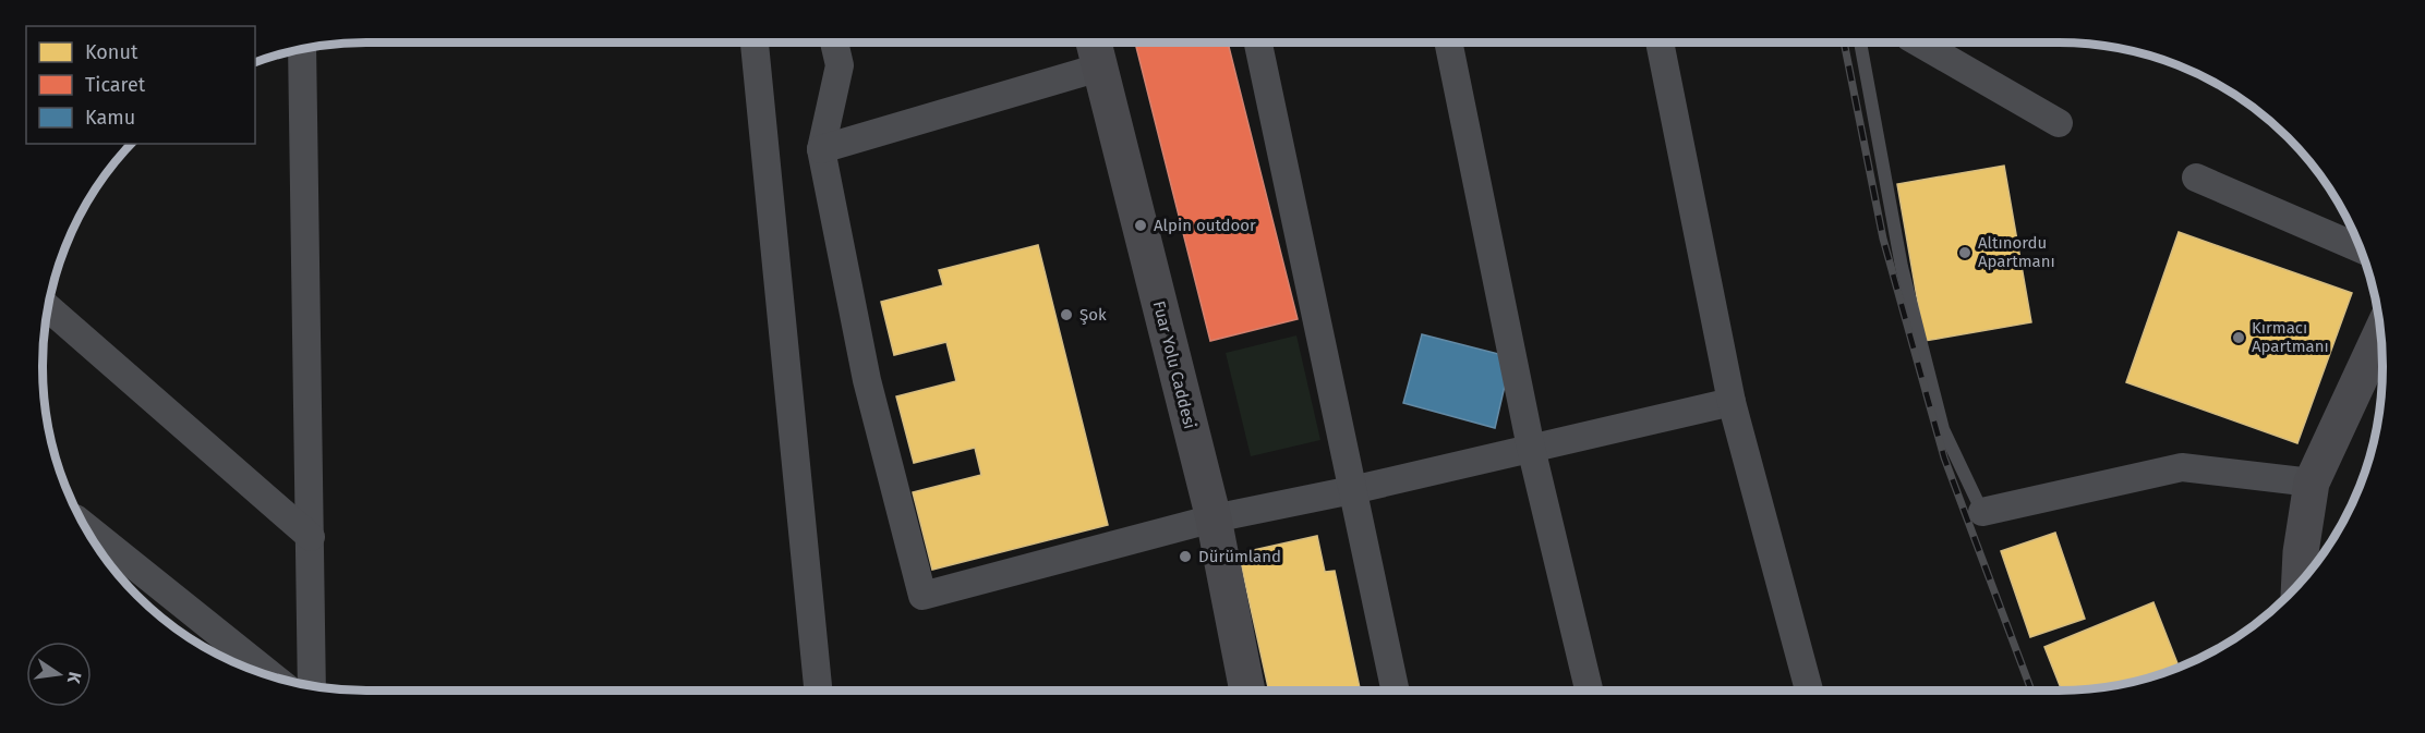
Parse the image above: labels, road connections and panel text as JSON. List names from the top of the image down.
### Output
{
  "streets": {
    "main road": ["Fuar Yolu Caddesi"]
  },
  "places": [
    "Alpin outdoor",
    "Altınordu Apartmanı",
    "Şok",
    "Kırmacı Apartmanı",
    "Dürümland"
  ],
  "legend": ["Konut", "Ticaret", "Kamu"],
  "north": "right"
}
